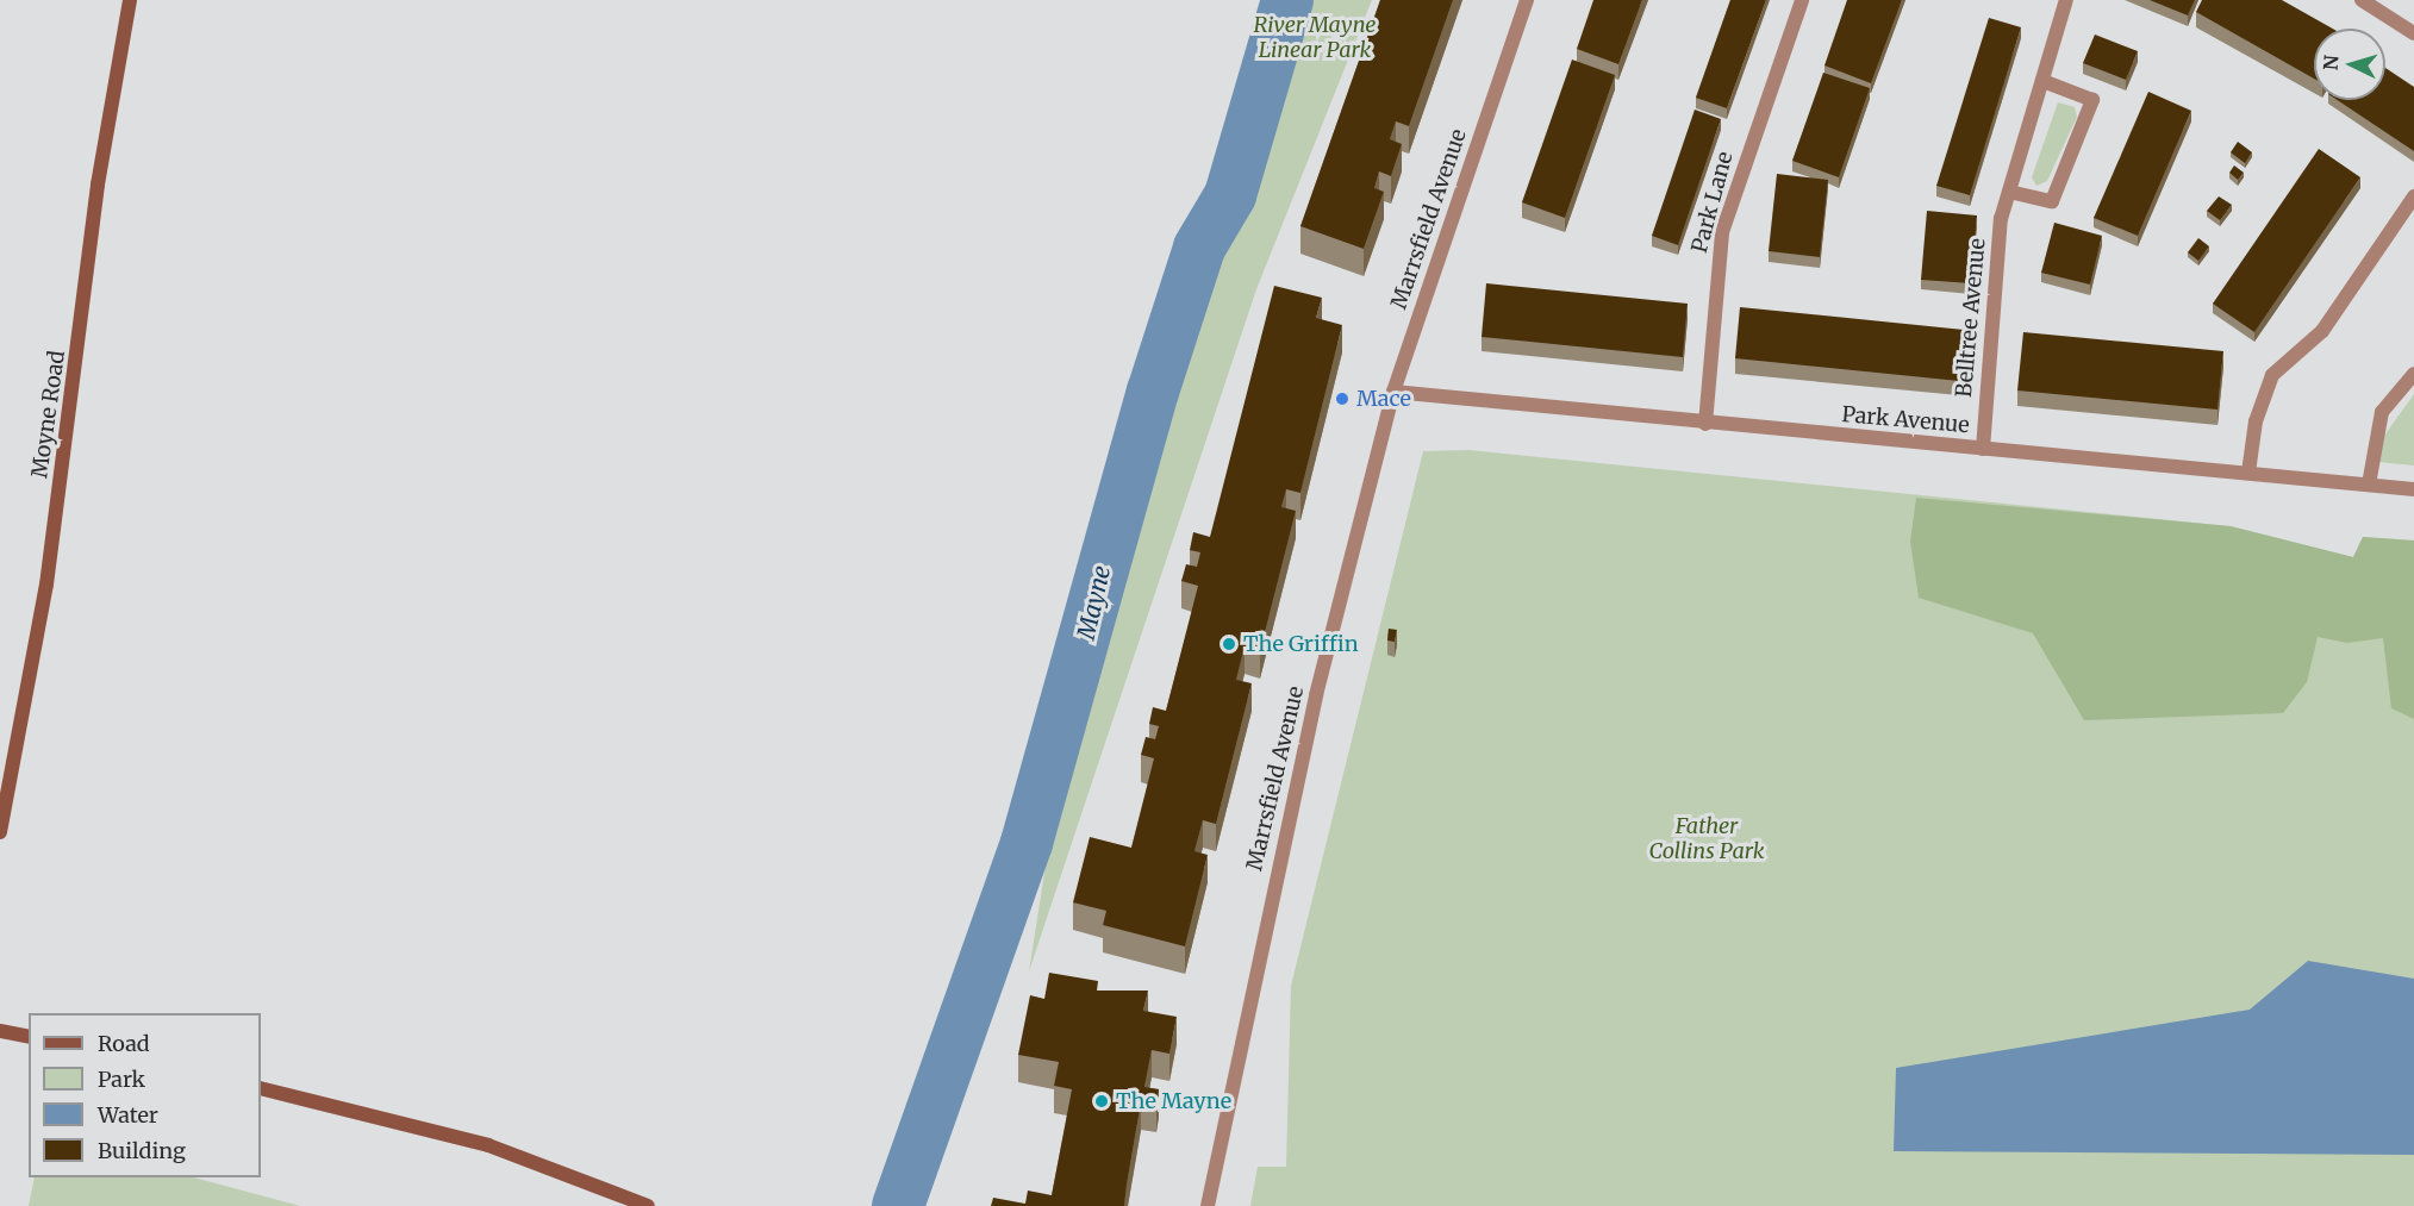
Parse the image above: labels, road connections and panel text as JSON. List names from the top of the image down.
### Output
{
  "streets": {
    "main road": ["Moyne Road"],
    "street": [
      "Park Lane",
      "Marrsfield Avenue",
      "Belltree Avenue",
      "Park Avenue"
    ]
  },
  "crossings": [
    ["Park Lane", "Park Avenue"],
    ["Marrsfield Avenue", "Park Avenue"],
    ["Belltree Avenue", "Park Avenue"]
  ],
  "water": ["Mayne"],
  "parks": ["River Mayne Linear Park", "Father Collins Park"],
  "places": ["Mace", "The Griffin", "The Mayne"],
  "legend": [
    "Road",
    "Park",
    "Water",
    "Building"
  ],
  "north": "left"
}
